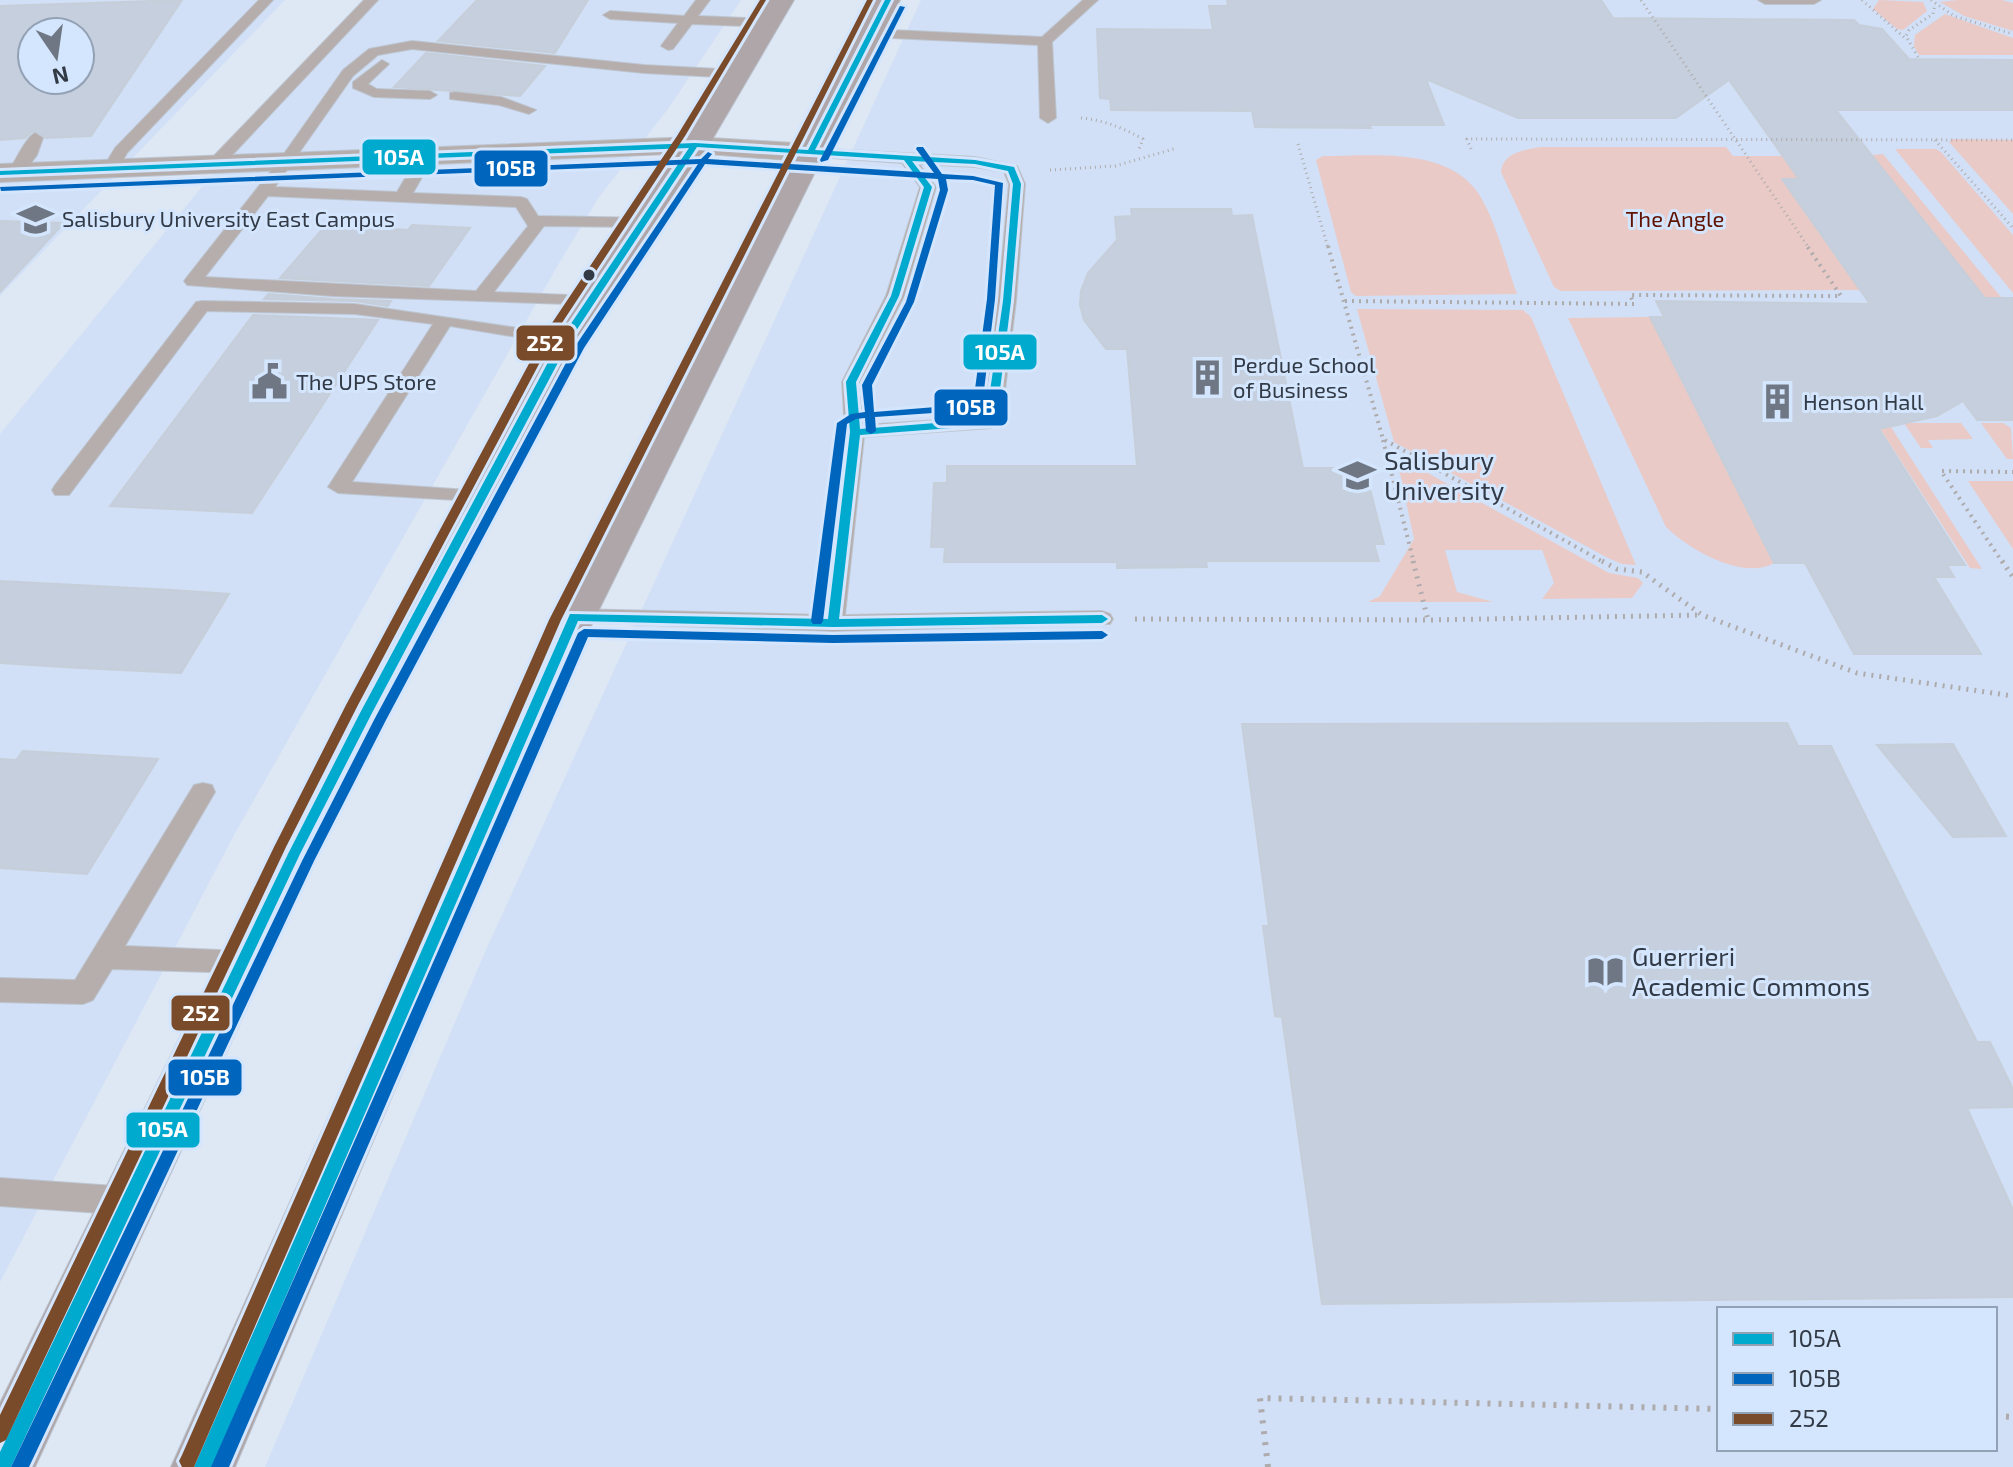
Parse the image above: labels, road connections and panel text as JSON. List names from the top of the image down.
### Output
{
  "parks": ["The Angle"],
  "places": {
    "school or university": ["Salisbury University East Campus", "Salisbury University"],
    "building": ["Perdue School of Business", "Henson Hall"],
    "public building": ["The UPS Store"],
    "library": ["Guerrieri Academic Commons"]
  },
  "lines": ["transit line 105A", "transit line 252", "transit line 105B"],
  "legend": ["105A", "105B", "252"],
  "north": "bottom"
}
